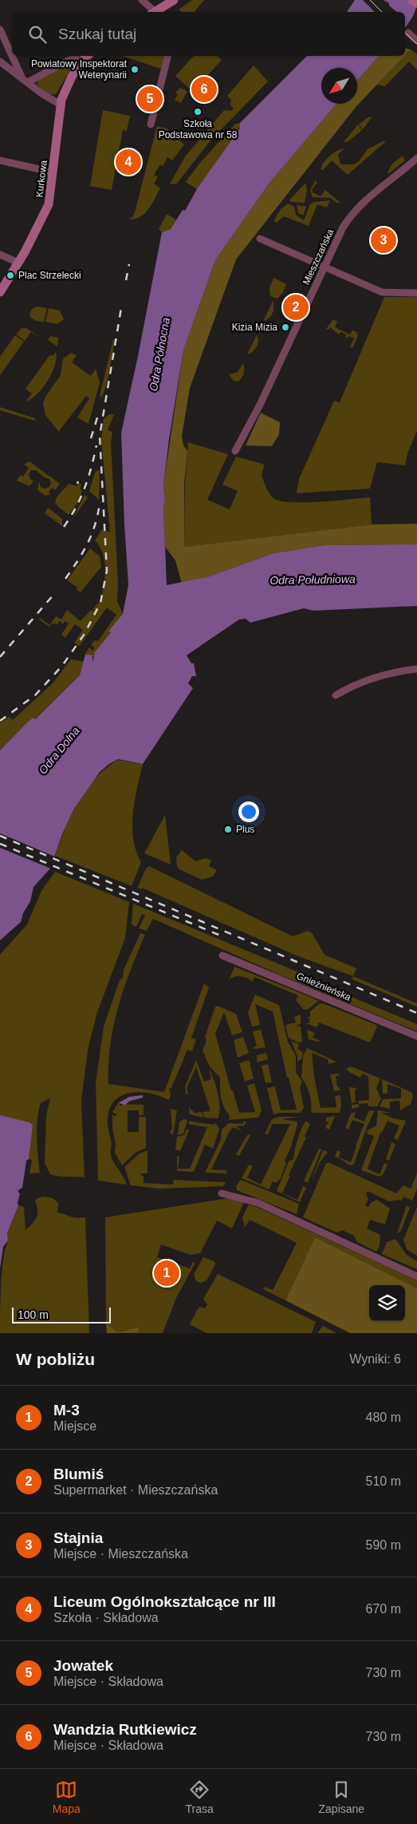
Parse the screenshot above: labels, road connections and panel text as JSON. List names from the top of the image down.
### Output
{
  "streets": {
    "main road": ["Kurkowa"],
    "street": ["Mieszczańska", "Gnieźnieńska"]
  },
  "water": ["Odra Północna", "Odra Południowa", "Odra Dolna"],
  "places": [
    "Powiatowy Inspektorat Weterynarii",
    "Szkoła Podstawowa nr 58",
    "Plac Strzelecki",
    "Kizia Mizia",
    "Plus"
  ],
  "scale_bar": "100 m",
  "north": "bottom left",
  "page": {
    "search": "Szukaj tutaj",
    "pins": [
      "6",
      "5",
      "4",
      "3",
      "2",
      "1"
    ],
    "scale": "100 m",
    "heading": ["W pobliżu", "Wyniki: 6"],
    "list": [
      {
        "mark": "1",
        "name": "M-3",
        "note": "Miejsce",
        "value": "480 m"
      },
      {
        "mark": "2",
        "name": "Blumiś",
        "note": "Supermarket · Mieszczańska",
        "value": "510 m"
      },
      {
        "mark": "3",
        "name": "Stajnia",
        "note": "Miejsce · Mieszczańska",
        "value": "590 m"
      },
      {
        "mark": "4",
        "name": "Liceum Ogólnokształcące nr III",
        "note": "Szkoła · Składowa",
        "value": "670 m"
      },
      {
        "mark": "5",
        "name": "Jowatek",
        "note": "Miejsce · Składowa",
        "value": "730 m"
      },
      {
        "mark": "6",
        "name": "Wandzia Rutkiewicz",
        "note": "Miejsce · Składowa",
        "value": "730 m"
      }
    ],
    "nav": ["Mapa", "Trasa", "Zapisane"]
  }
}
